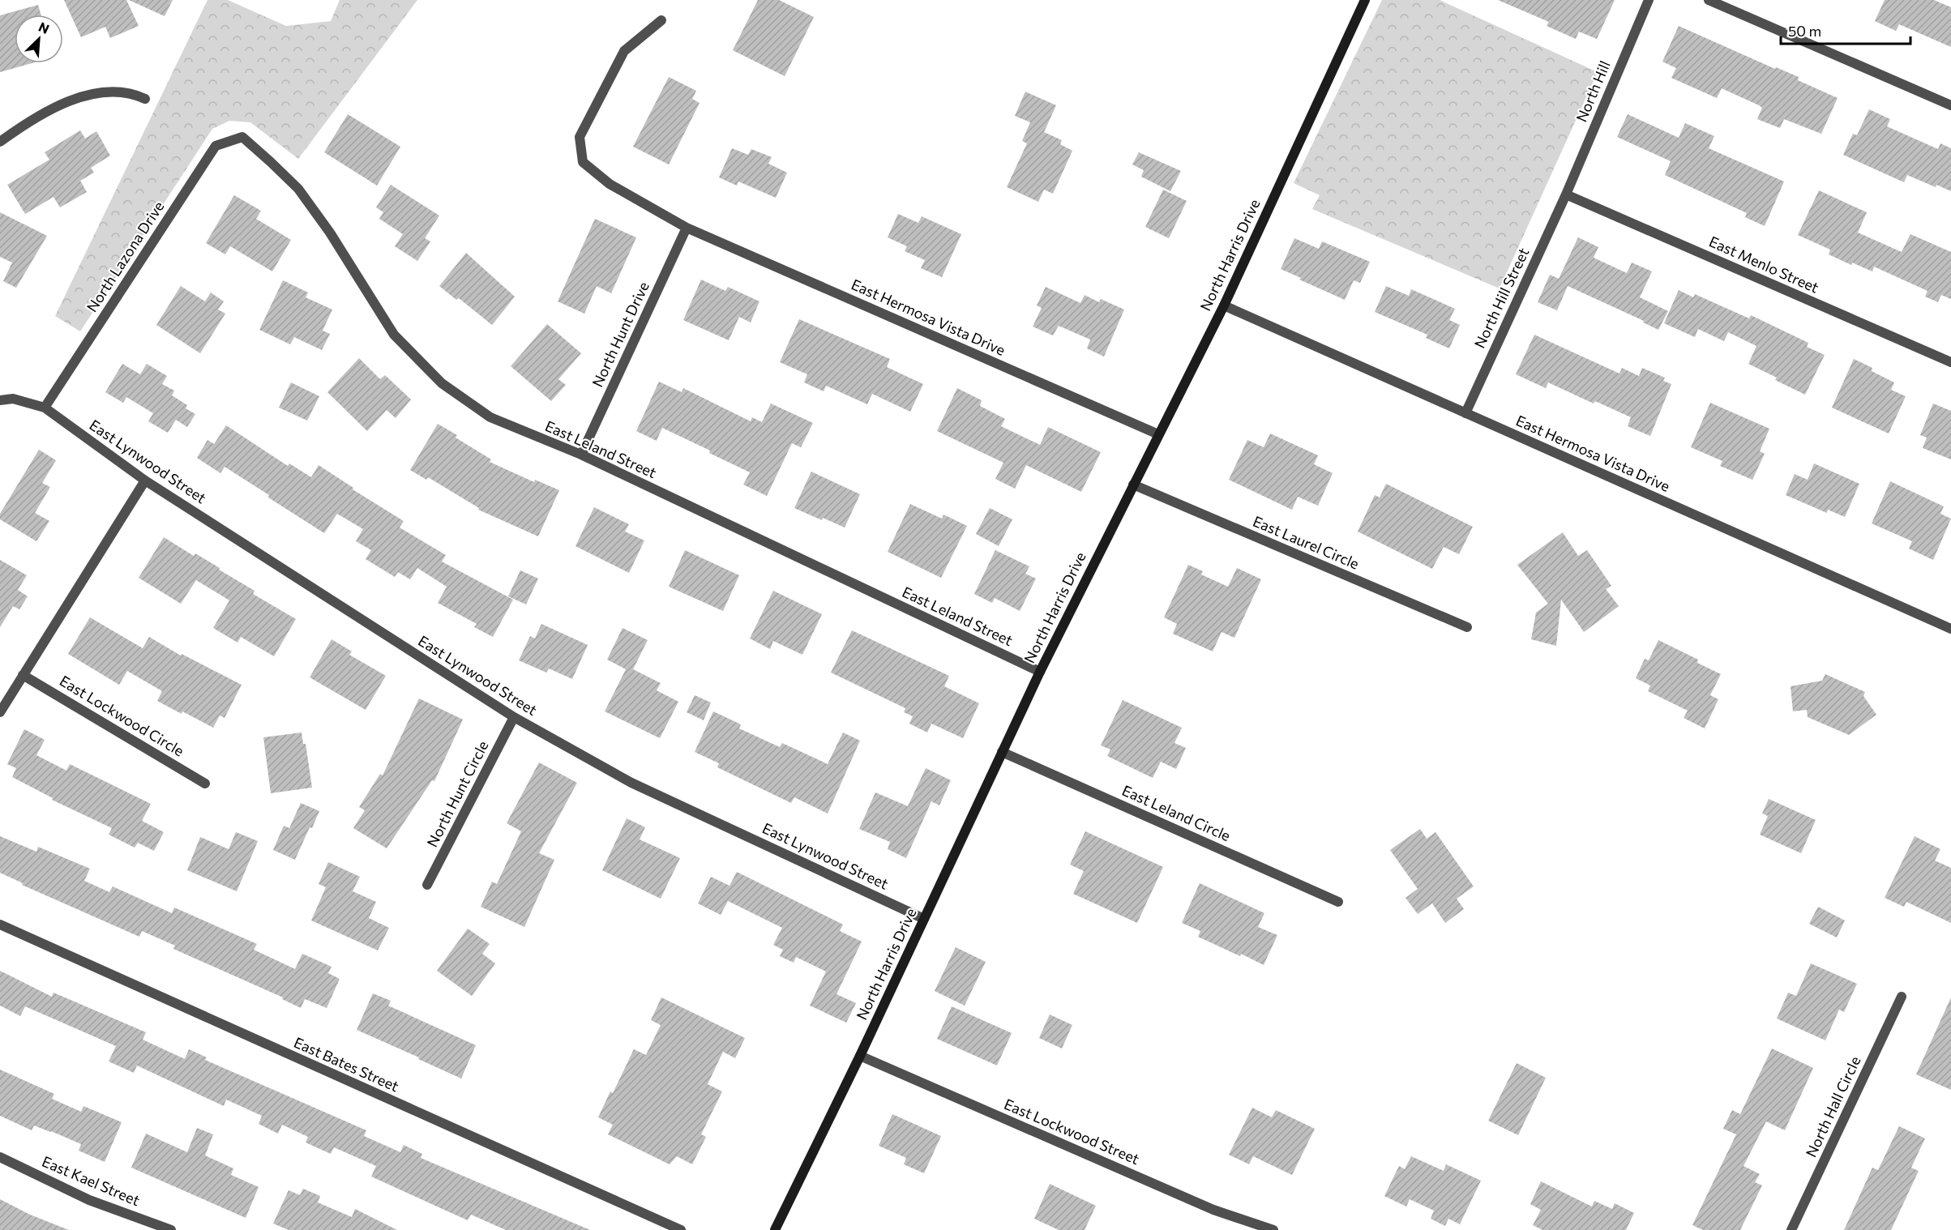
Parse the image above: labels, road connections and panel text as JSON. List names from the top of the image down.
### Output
{
  "streets": {
    "street": [
      "North Hill",
      "North Harris Drive",
      "North Lazona Drive",
      "East Menlo Street",
      "North Hill Street",
      "East Hermosa Vista Drive",
      "North Hunt Drive",
      "East Leland Street",
      "East Lynwood Street",
      "East Laurel Circle",
      "East Lockwood Circle",
      "North Hunt Circle",
      "East Leland Circle",
      "East Bates Street",
      "North Hall Circle",
      "East Lockwood Street",
      "East Kael Street"
    ]
  },
  "crossings": [
    ["North Hill", "East Menlo Street"],
    ["North Hill", "North Hill Street"],
    ["North Harris Drive", "East Hermosa Vista Drive"],
    ["North Harris Drive", "East Leland Street"],
    ["North Harris Drive", "East Lynwood Street"],
    ["North Harris Drive", "East Laurel Circle"],
    ["North Harris Drive", "East Leland Circle"],
    ["North Harris Drive", "East Lockwood Street"],
    ["North Lazona Drive", "East Leland Street"],
    ["North Lazona Drive", "East Lynwood Street"],
    ["East Menlo Street", "North Hill Street"],
    ["North Hill Street", "East Hermosa Vista Drive"],
    ["East Hermosa Vista Drive", "North Hunt Drive"],
    ["North Hunt Drive", "East Leland Street"],
    ["East Lynwood Street", "North Hunt Circle"]
  ],
  "scale_bar": "50 m",
  "north": "top right"
}
